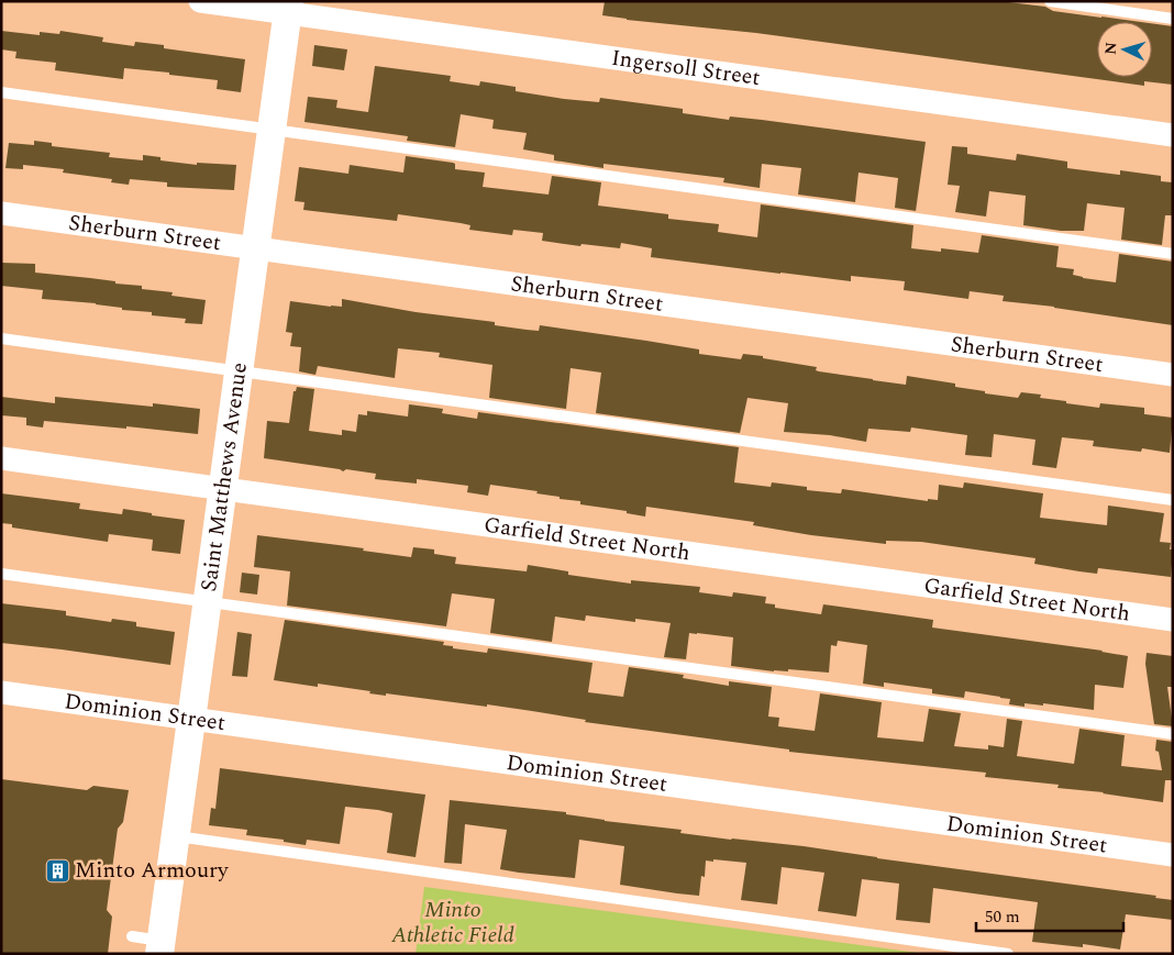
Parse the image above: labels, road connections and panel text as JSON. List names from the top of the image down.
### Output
{
  "streets": {
    "street": [
      "Ingersoll Street",
      "Sherburn Street",
      "Saint Matthews Avenue",
      "Garfield Street North",
      "Dominion Street"
    ]
  },
  "crossings": [
    ["Ingersoll Street", "Saint Matthews Avenue"],
    ["Sherburn Street", "Saint Matthews Avenue"],
    ["Saint Matthews Avenue", "Garfield Street North"],
    ["Saint Matthews Avenue", "Dominion Street"]
  ],
  "parks": ["Minto Athletic Field"],
  "places": {
    "building": ["Minto Armoury"]
  },
  "scale_bar": "50 m",
  "north": "left"
}
